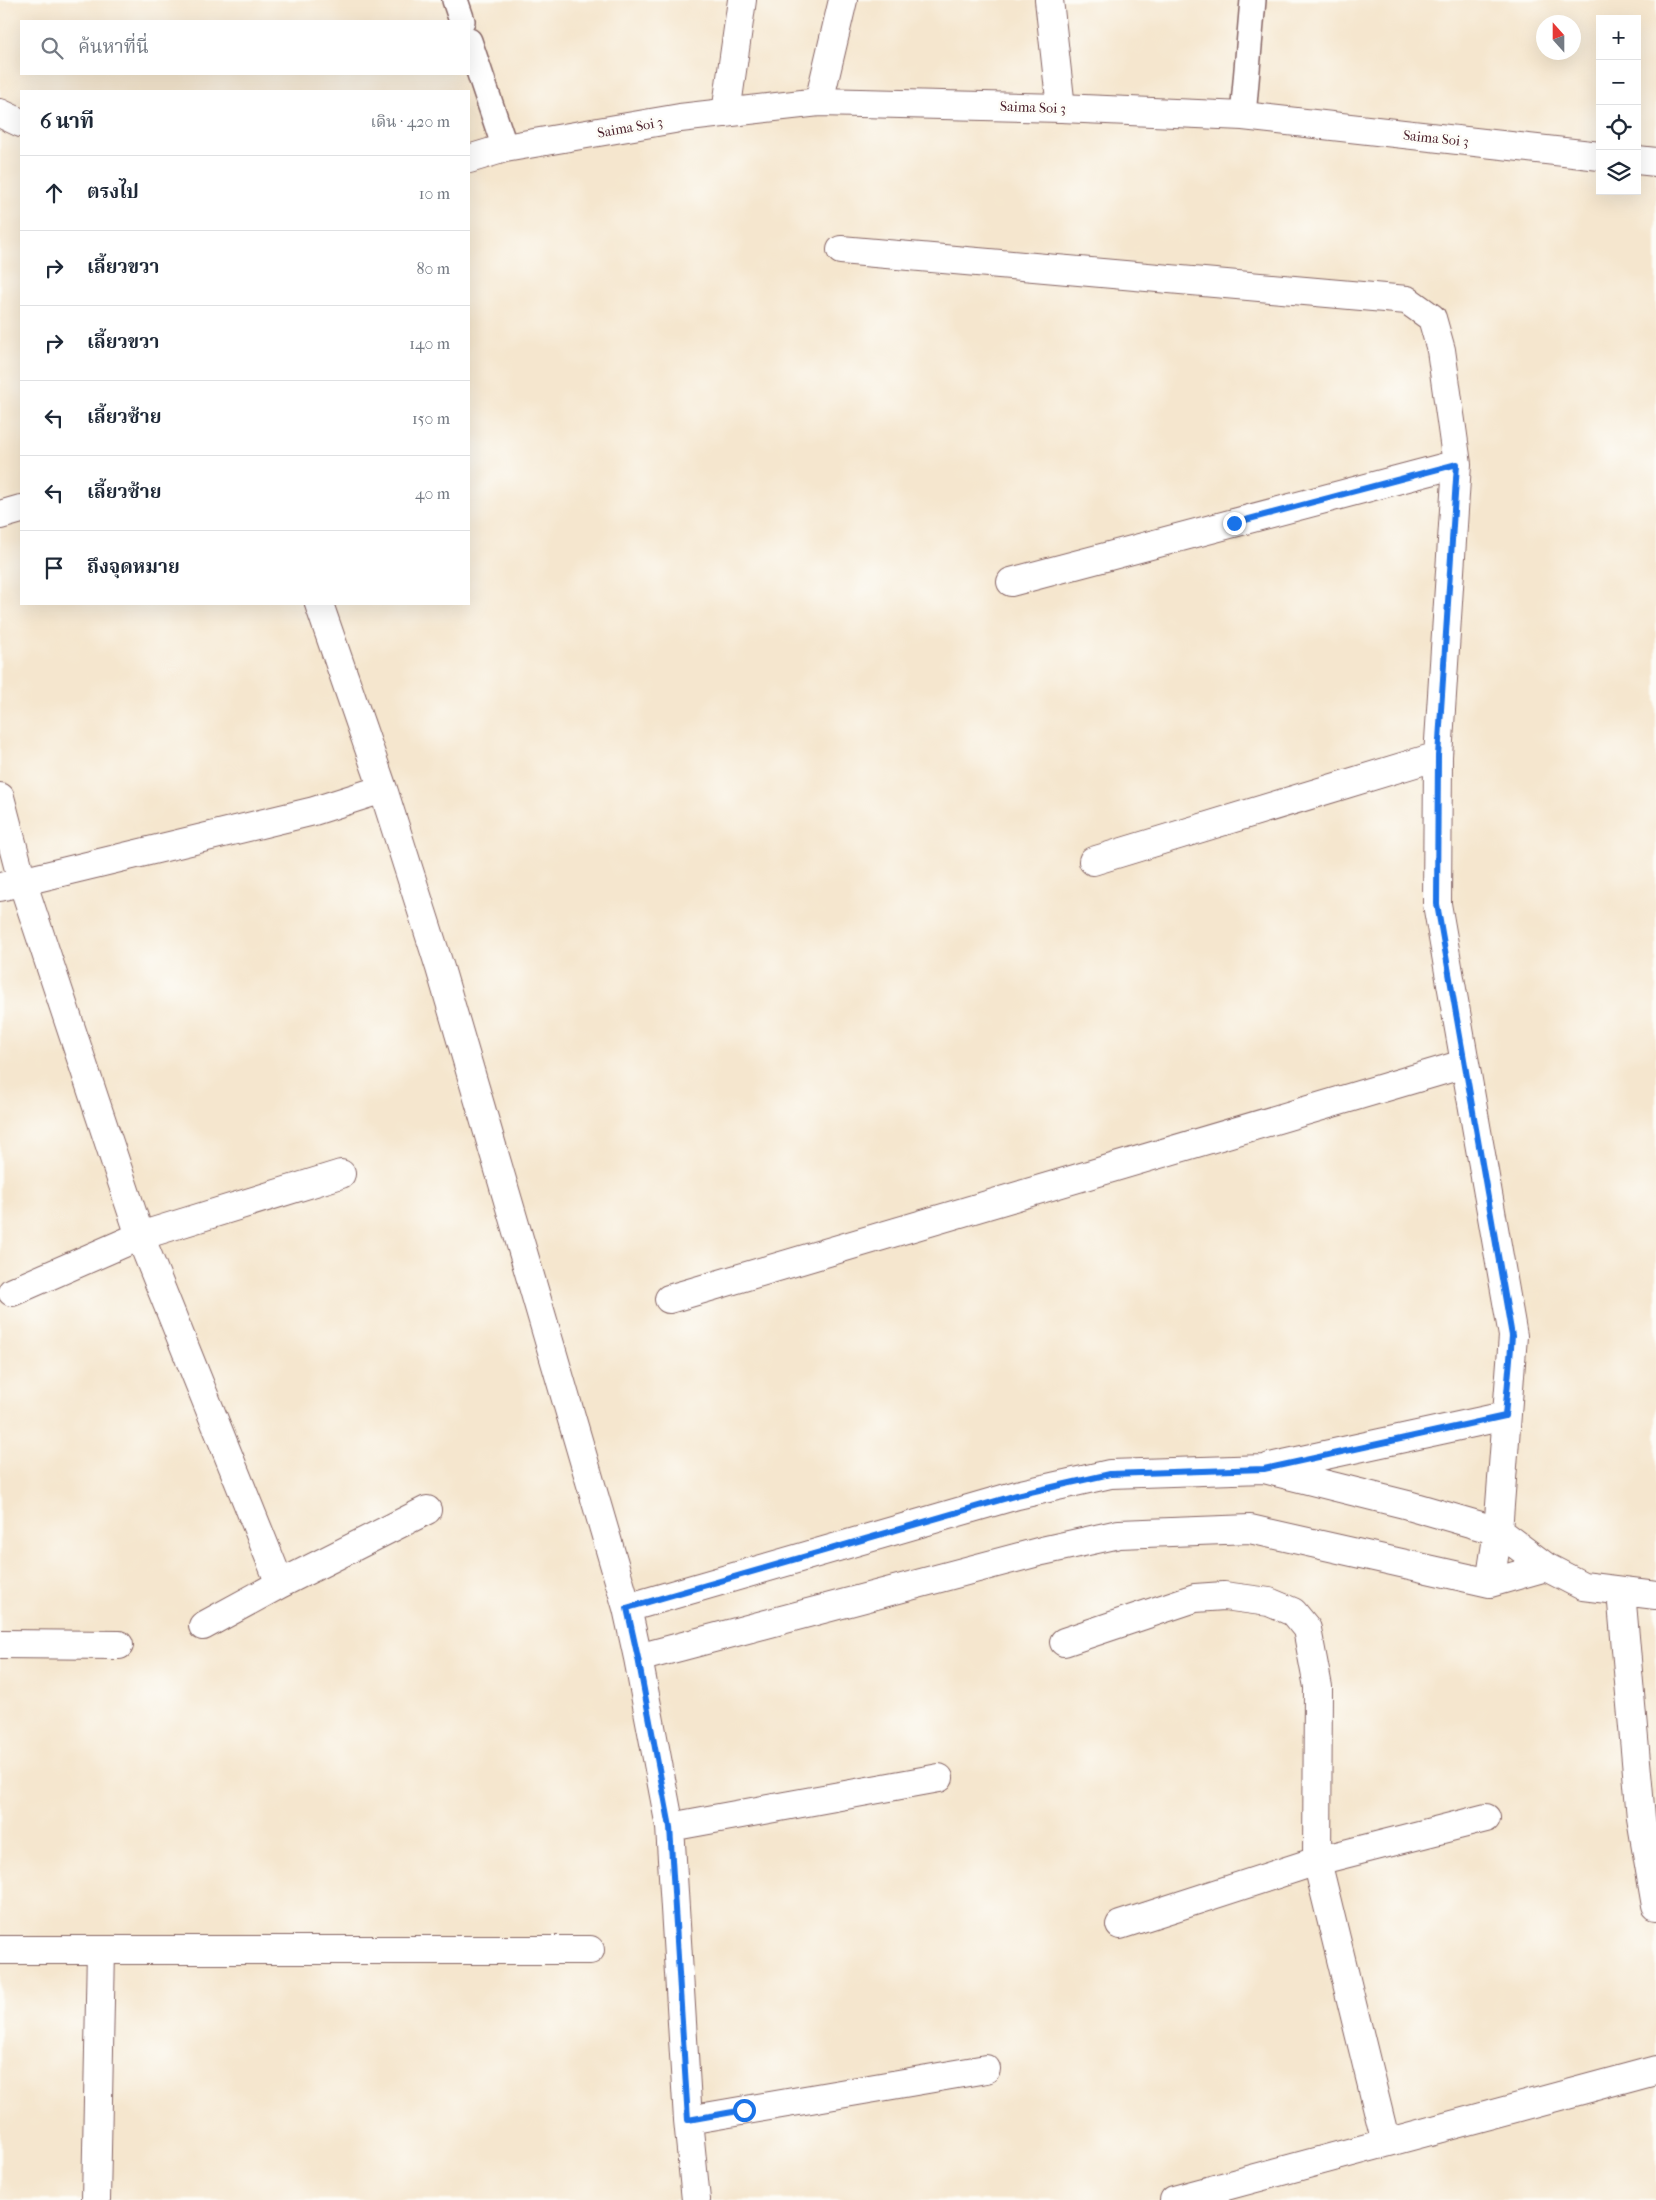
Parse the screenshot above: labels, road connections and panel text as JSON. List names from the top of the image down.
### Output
{
  "streets": {
    "street": ["Saima Soi 3"]
  },
  "north": "top",
  "page": {
    "map_buttons": ["+", "−"],
    "search": "ค้นหาที่นี่",
    "heading": ["6 นาที", "เดิน · 420 m"],
    "list": [
      ["ตรงไป", "10 m"],
      ["เลี้ยวขวา", "80 m"],
      ["เลี้ยวขวา", "140 m"],
      ["เลี้ยวซ้าย", "150 m"],
      ["เลี้ยวซ้าย", "40 m"],
      "ถึงจุดหมาย"
    ]
  }
}
